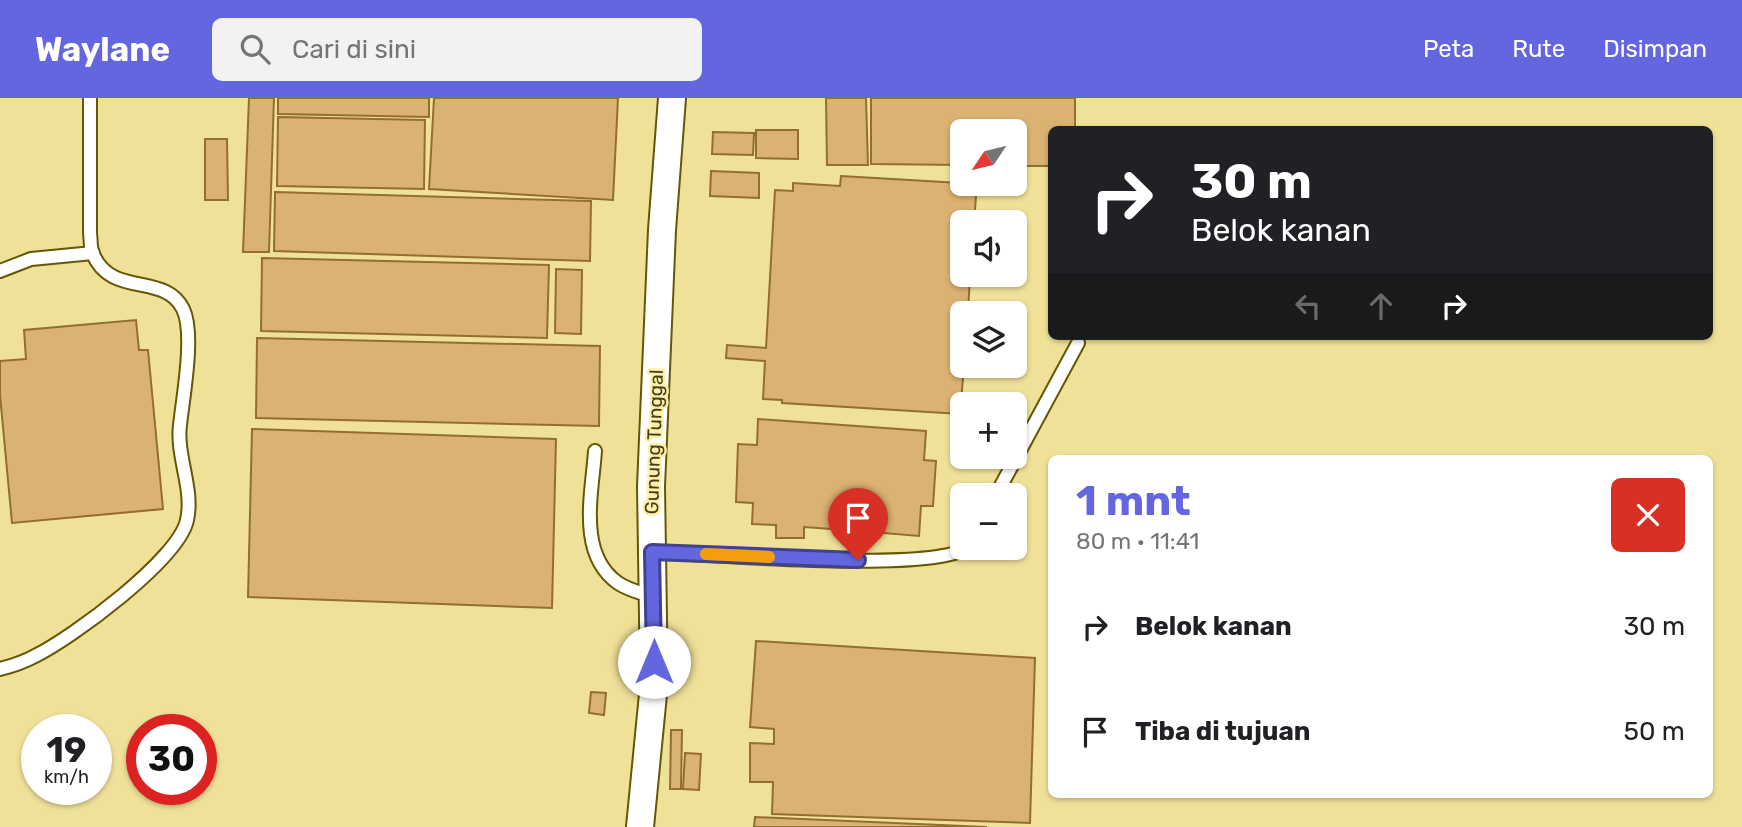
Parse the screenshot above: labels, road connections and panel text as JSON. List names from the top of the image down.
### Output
{
  "streets": {
    "street": ["Gunung Tunggal"]
  },
  "north": "bottom left",
  "page": {
    "header": "Waylane",
    "search": "Cari di sini",
    "nav": ["Peta", "Rute", "Disimpan"],
    "map_buttons": ["+", "−"],
    "turn": ["30 m", "Belok kanan"],
    "heading": ["1 mnt", "80 m · 11:41"],
    "list": [
      {
        "name": "Belok kanan",
        "value": "30 m"
      },
      {
        "name": "Tiba di tujuan",
        "value": "50 m"
      }
    ],
    "speed": "19 km/h",
    "limit": "30"
  }
}
